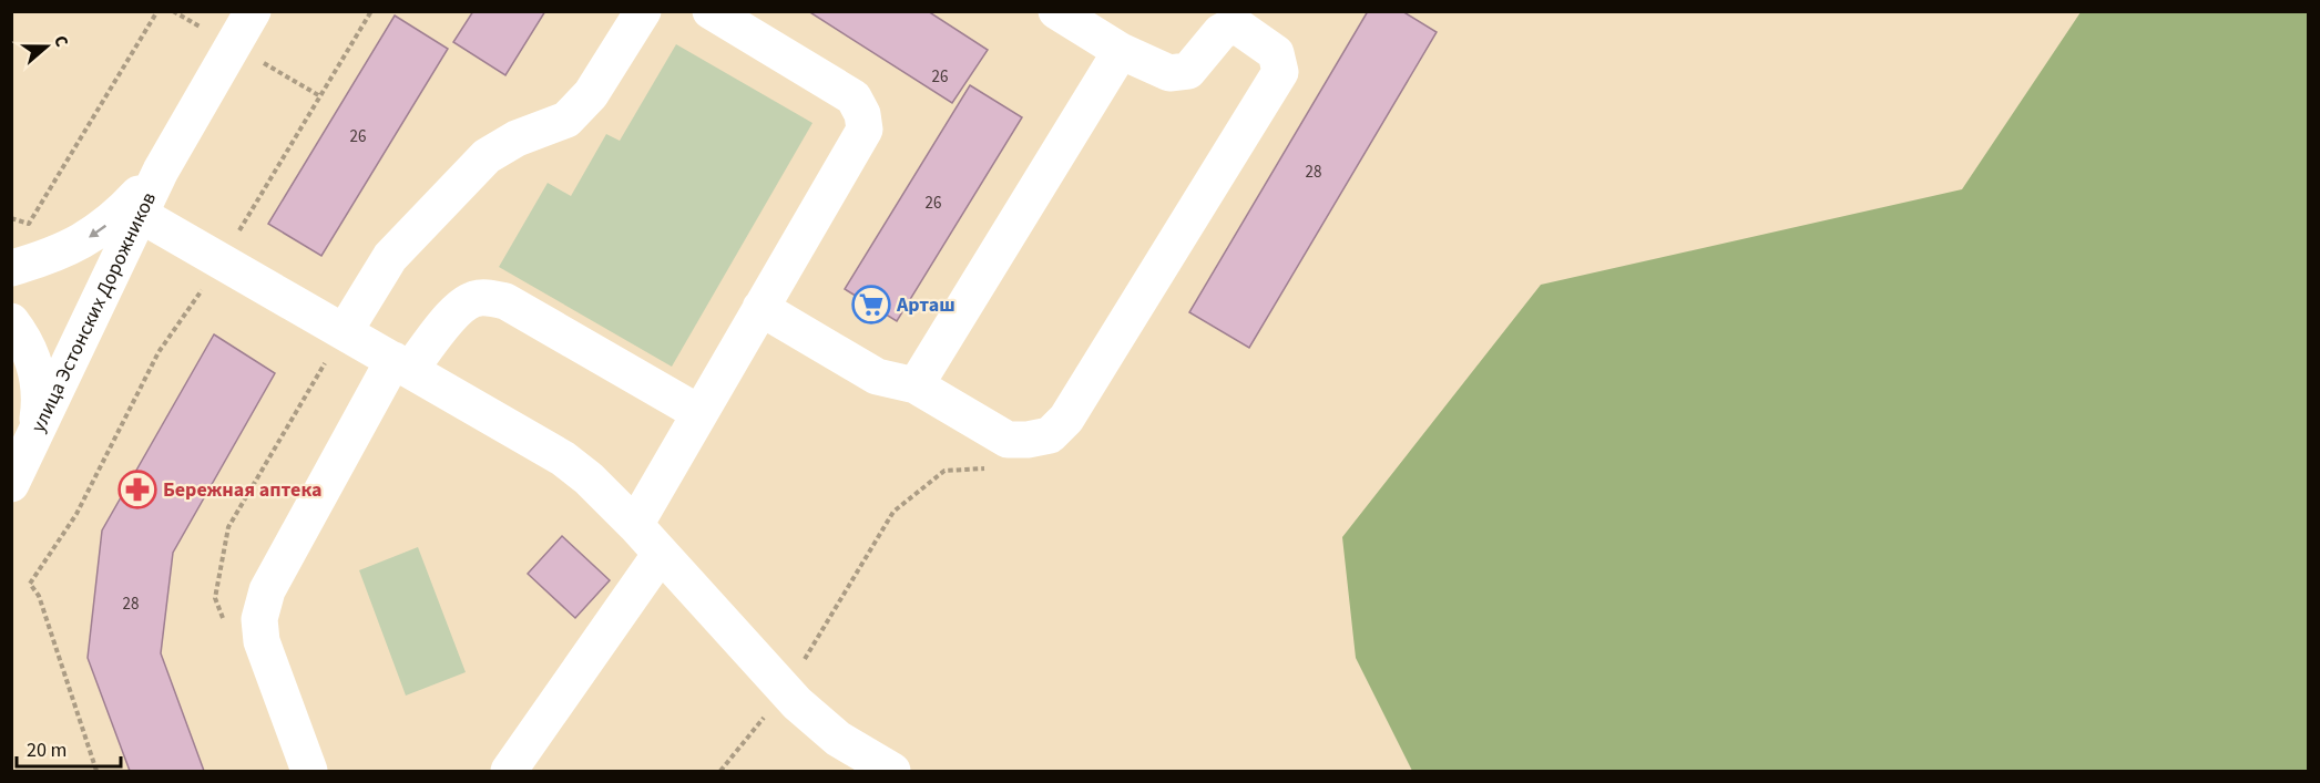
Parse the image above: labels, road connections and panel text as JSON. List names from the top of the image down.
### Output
{
  "streets": {
    "main road": ["улица Эстонских Дорожников"]
  },
  "places": {
    "supermarket": ["Арташ"],
    "pharmacy": ["Бережная аптека"]
  },
  "house_numbers": [
    "26",
    "26",
    "28",
    "26",
    "28"
  ],
  "scale_bar": "20 m",
  "north": "right"
}
